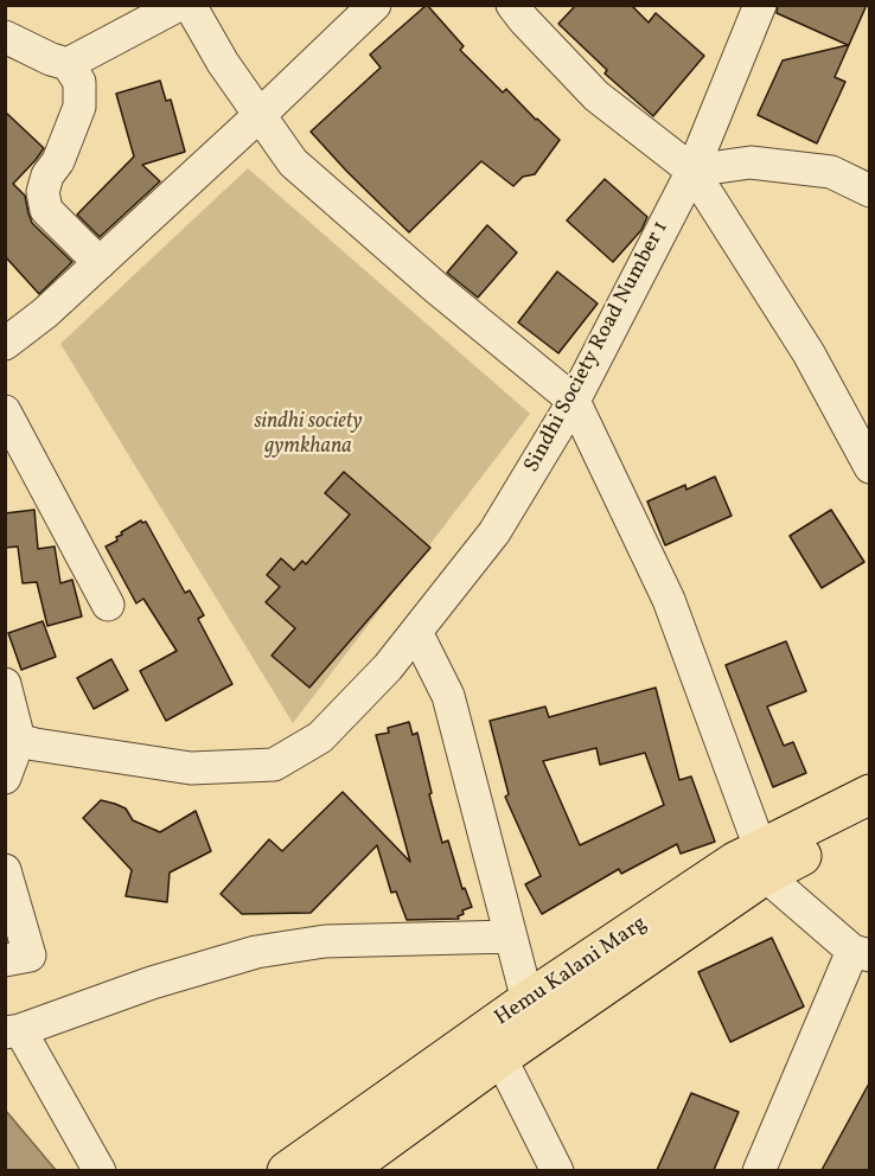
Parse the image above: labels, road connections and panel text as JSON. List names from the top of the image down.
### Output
{
  "streets": {
    "main road": ["Hemu Kalani Marg"],
    "street": ["Sindhi Society Road Number 1"]
  },
  "parks": ["sindhi society gymkhana"]
}
